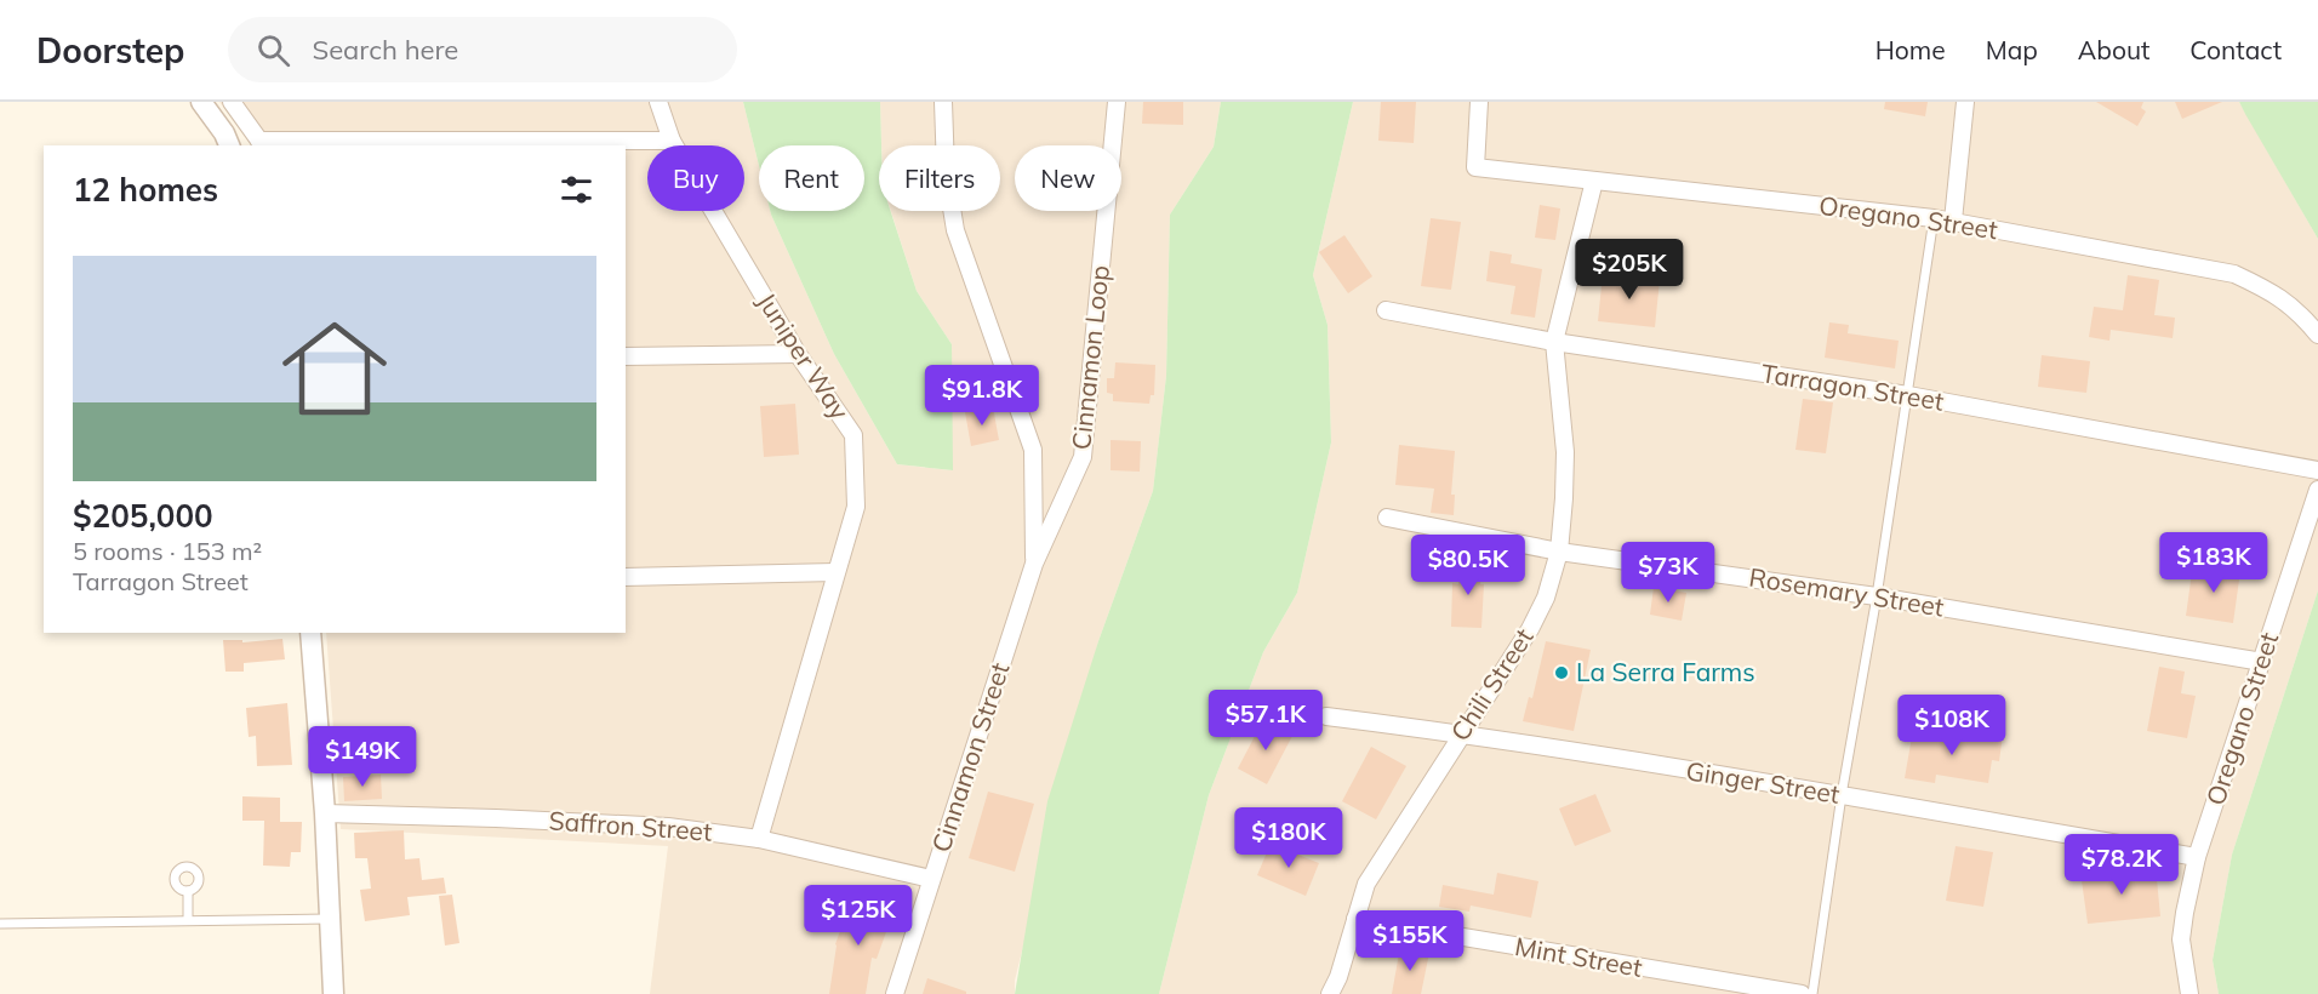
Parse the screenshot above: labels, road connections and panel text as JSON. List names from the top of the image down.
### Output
{
  "streets": {
    "street": [
      "Oregano Street",
      "Juniper Way",
      "Cinnamon Loop",
      "Tarragon Street",
      "Rosemary Street",
      "Chili Street",
      "Cinnamon Street",
      "Ginger Street",
      "Saffron Street",
      "Mint Street"
    ]
  },
  "crossings": [
    ["Oregano Street", "Rosemary Street"],
    ["Oregano Street", "Chili Street"],
    ["Oregano Street", "Ginger Street"],
    ["Juniper Way", "Saffron Street"],
    ["Cinnamon Loop", "Cinnamon Street"],
    ["Tarragon Street", "Chili Street"],
    ["Rosemary Street", "Chili Street"],
    ["Chili Street", "Ginger Street"],
    ["Chili Street", "Mint Street"],
    ["Cinnamon Street", "Saffron Street"]
  ],
  "places": ["La Serra Farms"],
  "page": {
    "header": "Doorstep",
    "search": "Search here",
    "nav": [
      "Home",
      "Map",
      "About",
      "Contact"
    ],
    "chip": [
      "Buy",
      "Rent",
      "Filters",
      "New"
    ],
    "heading": "12 homes",
    "list": [
      {
        "name": "$205,000",
        "note": "5 rooms · 153 m² · Tarragon Street"
      }
    ],
    "price": [
      "$205K",
      "$91.8K",
      "$183K",
      "$80.5K",
      "$73K",
      "$57.1K",
      "$108K",
      "$149K",
      "$180K",
      "$78.2K",
      "$125K",
      "$155K"
    ]
  }
}
